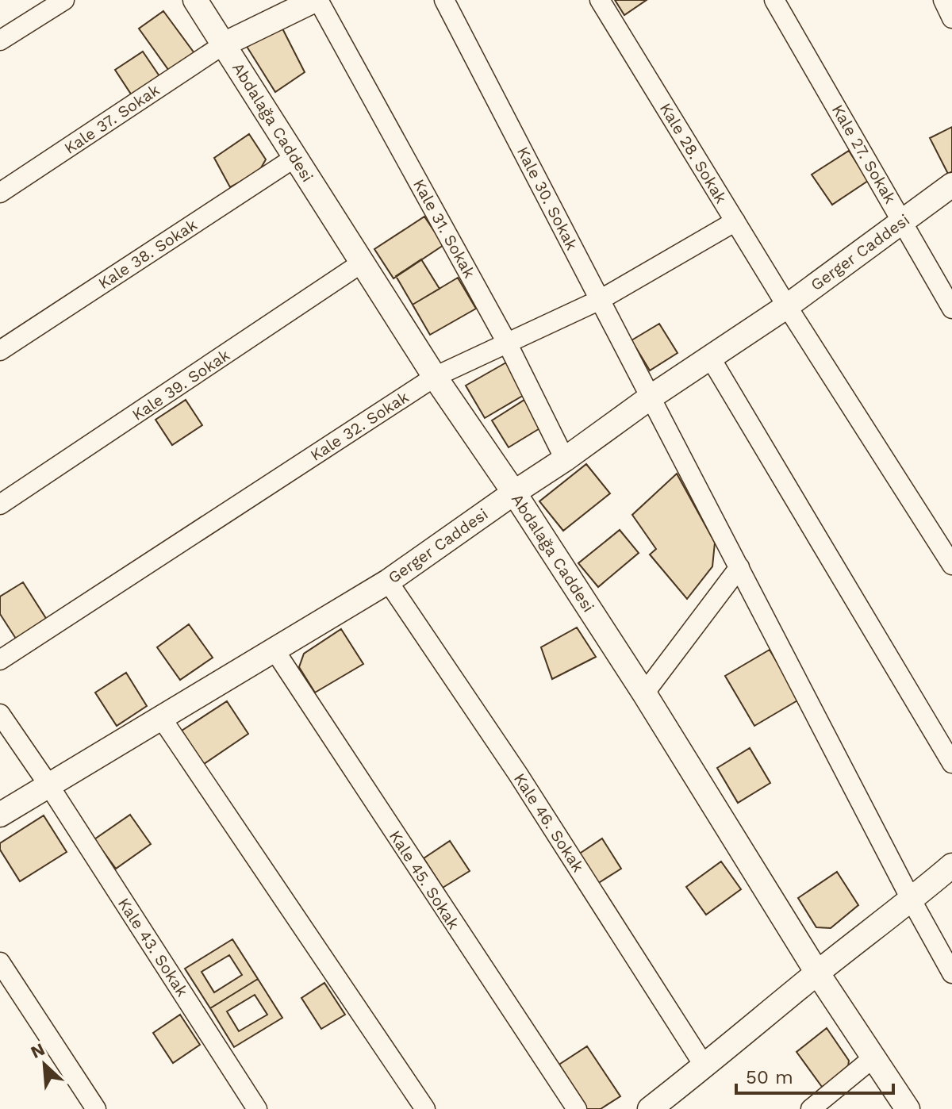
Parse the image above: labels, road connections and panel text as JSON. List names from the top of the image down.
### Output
{
  "streets": {
    "street": [
      "Kale 37. Sokak",
      "Abdalağa Caddesi",
      "Kale 28. Sokak",
      "Kale 27. Sokak",
      "Kale 30. Sokak",
      "Kale 31. Sokak",
      "Gerger Caddesi",
      "Kale 38. Sokak",
      "Kale 39. Sokak",
      "Kale 32. Sokak",
      "Kale 46. Sokak",
      "Kale 45. Sokak",
      "Kale 43. Sokak"
    ]
  },
  "crossings": [
    ["Kale 37. Sokak", "Abdalağa Caddesi"],
    ["Abdalağa Caddesi", "Gerger Caddesi"],
    ["Abdalağa Caddesi", "Kale 38. Sokak"],
    ["Abdalağa Caddesi", "Kale 39. Sokak"],
    ["Abdalağa Caddesi", "Kale 32. Sokak"],
    ["Kale 28. Sokak", "Gerger Caddesi"],
    ["Kale 28. Sokak", "Kale 32. Sokak"],
    ["Kale 27. Sokak", "Gerger Caddesi"],
    ["Kale 30. Sokak", "Gerger Caddesi"],
    ["Kale 30. Sokak", "Kale 32. Sokak"],
    ["Kale 31. Sokak", "Gerger Caddesi"],
    ["Kale 31. Sokak", "Kale 32. Sokak"],
    ["Gerger Caddesi", "Kale 46. Sokak"],
    ["Gerger Caddesi", "Kale 45. Sokak"],
    ["Gerger Caddesi", "Kale 43. Sokak"]
  ],
  "scale_bar": "50 m",
  "north": "top left"
}
